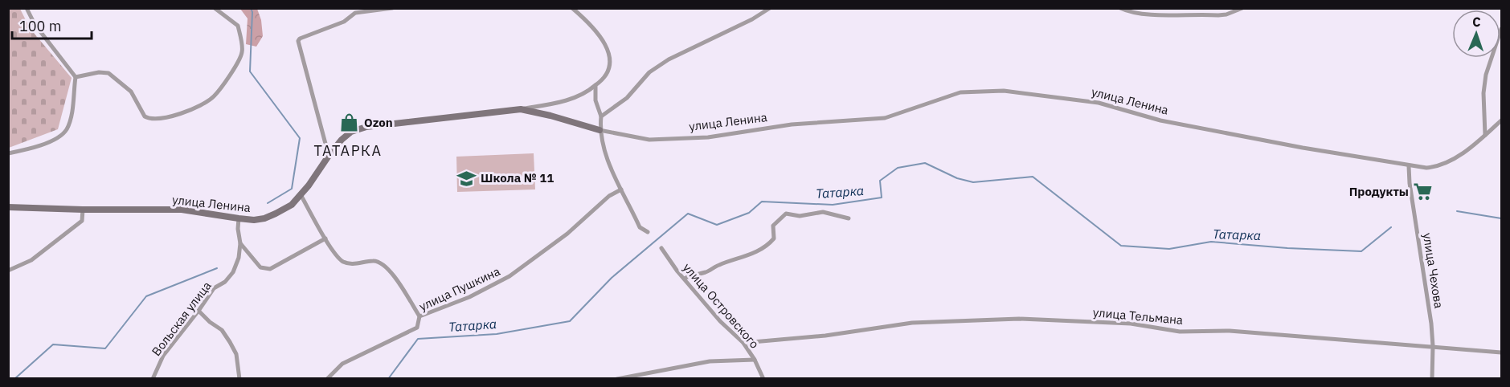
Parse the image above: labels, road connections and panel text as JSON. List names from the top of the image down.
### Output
{
  "streets": {
    "street": [
      "улица Ленина",
      "улица Чехова",
      "улица Пушкина",
      "улица Островского",
      "улица Тельмана",
      "Вольская улица"
    ]
  },
  "crossings": [
    ["улица Ленина", "улица Чехова"],
    ["улица Ленина", "Вольская улица"],
    ["улица Чехова", "улица Тельмана"],
    ["улица Островского", "улица Тельмана"]
  ],
  "districts": ["ТАТАРКА"],
  "water": ["Татарка"],
  "places": {
    "shop": ["Ozon"],
    "school or university": ["Школа № 11"],
    "supermarket": ["Продукты"]
  },
  "scale_bar": "100 m",
  "north": "top"
}
